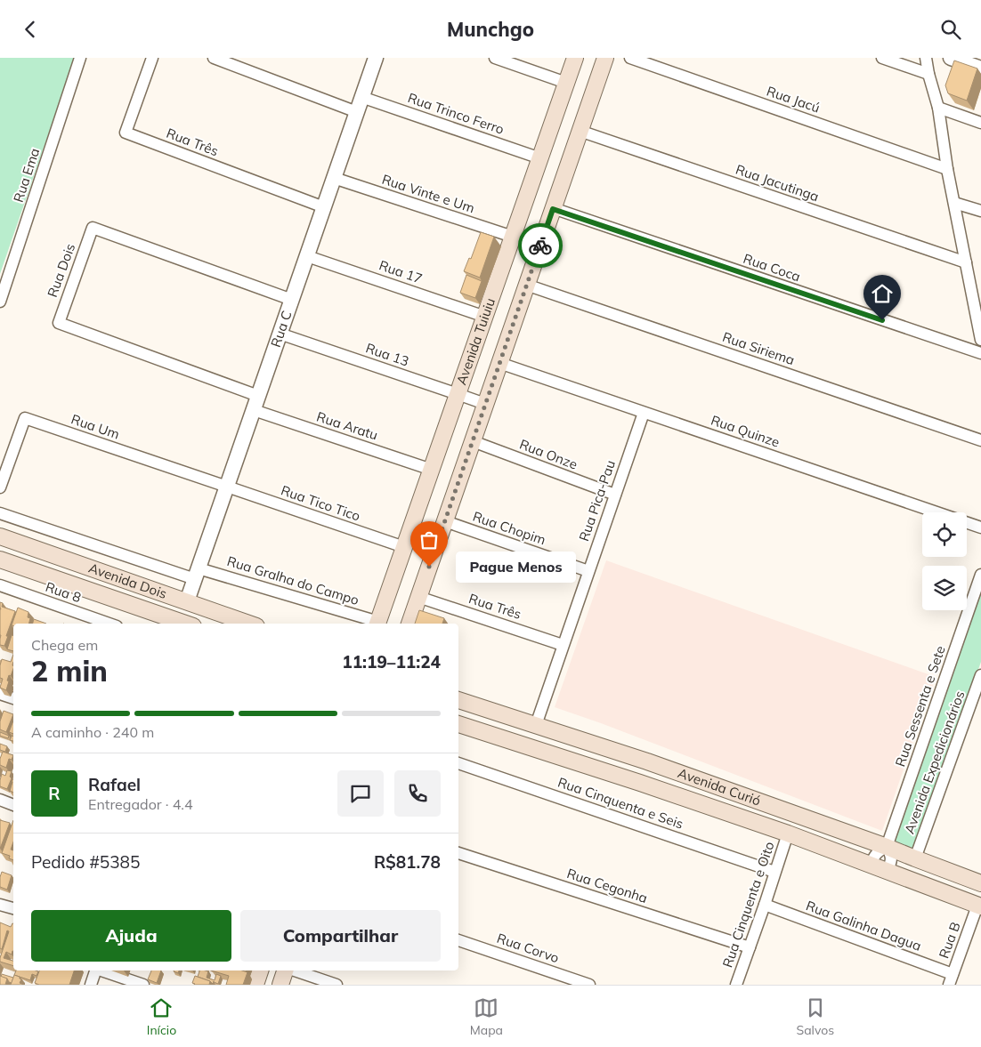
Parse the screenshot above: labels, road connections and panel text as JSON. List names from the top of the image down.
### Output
{
  "streets": {
    "main road": ["Avenida Tuiuiu", "Avenida Dois", "Avenida Curió"],
    "street": [
      "Rua Jacú",
      "Rua Trinco Ferro",
      "Rua Três",
      "Rua Ema",
      "Rua Jacutinga",
      "Rua Vinte e Um",
      "Rua Coca",
      "Rua Dois",
      "Rua 17",
      "Rua C",
      "Rua Siriema",
      "Rua 13",
      "Rua Aratu",
      "Rua Um",
      "Rua Quinze",
      "Rua Onze",
      "Rua Pica-Pau",
      "Rua Tico Tico",
      "Rua Chopim",
      "Rua Gralha do Campo",
      "Rua 8",
      "Rua Sessenta e Sete",
      "Avenida Expedicionários",
      "Rua Cinquenta e Seis",
      "Rua Cegonha",
      "Rua Cinquenta e Oito",
      "Rua Galinha Dagua",
      "Rua B",
      "Rua Corvo"
    ]
  },
  "crossings": [
    ["Rua Trinco Ferro", "Rua C"],
    ["Rua Trinco Ferro", "Avenida Tuiuiu"],
    ["Rua Três", "Rua C"],
    ["Rua Três", "Rua Pica-Pau"],
    ["Rua Vinte e Um", "Rua C"],
    ["Rua Vinte e Um", "Avenida Tuiuiu"],
    ["Rua Dois", "Rua C"],
    ["Rua 17", "Rua C"],
    ["Rua 17", "Avenida Tuiuiu"],
    ["Rua C", "Rua 13"],
    ["Rua C", "Rua Aratu"],
    ["Rua C", "Rua Um"],
    ["Rua C", "Rua Tico Tico"],
    ["Rua C", "Avenida Dois"],
    ["Rua C", "Rua Gralha do Campo"],
    ["Avenida Tuiuiu", "Rua 13"],
    ["Avenida Tuiuiu", "Rua Aratu"],
    ["Avenida Tuiuiu", "Rua Tico Tico"],
    ["Avenida Tuiuiu", "Rua Gralha do Campo"],
    ["Rua Um", "Rua Tico Tico"],
    ["Rua Quinze", "Rua Pica-Pau"],
    ["Rua Onze", "Rua Pica-Pau"],
    ["Rua Pica-Pau", "Rua Chopim"],
    ["Rua Pica-Pau", "Avenida Curió"],
    ["Rua Sessenta e Sete", "Avenida Curió"],
    ["Avenida Expedicionários", "Avenida Curió"],
    ["Avenida Curió", "Rua Cinquenta e Oito"],
    ["Avenida Curió", "Rua B"],
    ["Rua Cinquenta e Seis", "Rua Cinquenta e Oito"],
    ["Rua Cegonha", "Rua Cinquenta e Oito"],
    ["Rua Cinquenta e Oito", "Rua Galinha Dagua"],
    ["Rua Galinha Dagua", "Rua B"]
  ],
  "places": ["Pague Menos"],
  "page": {
    "header": "Munchgo",
    "bubble": "Pague Menos",
    "heading": ["2 min", "Chega em", "11:19–11:24"],
    "panel": [
      "Rafael",
      "Entregador · 4.4",
      "Pedido #5385",
      "R$81.78"
    ],
    "bar": "A caminho · 240 m",
    "round": "R",
    "buttons": ["Ajuda", "Compartilhar"],
    "tabs": ["Início", "Mapa", "Salvos"]
  }
}
